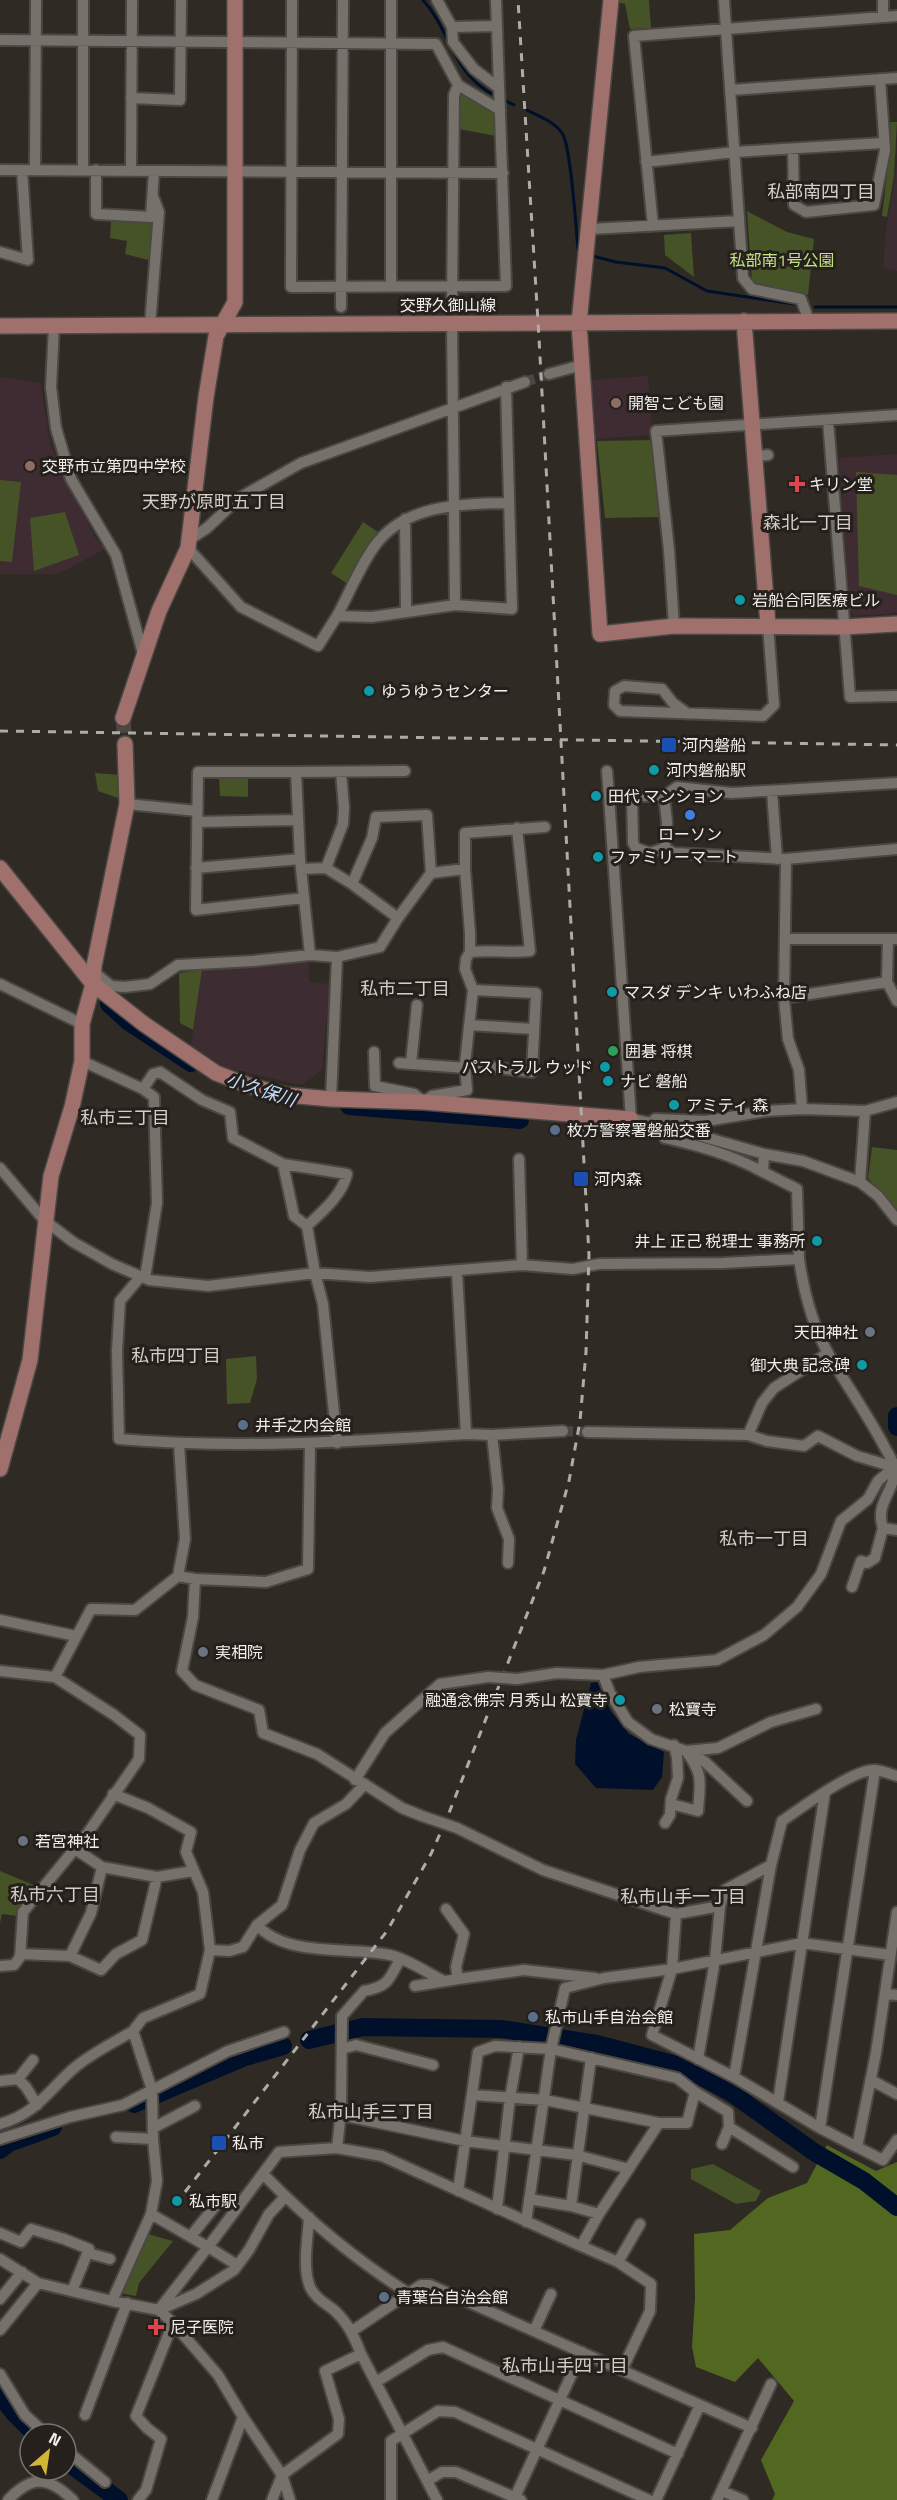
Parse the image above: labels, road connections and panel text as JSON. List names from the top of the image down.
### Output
{
  "streets": {
    "street": ["交野久御山線"]
  },
  "districts": [
    "私部南四丁目",
    "天野が原町五丁目",
    "森北一丁目",
    "私市二丁目",
    "私市三丁目",
    "私市四丁目",
    "私市一丁目",
    "私市六丁目",
    "私市山手一丁目",
    "私市山手三丁目",
    "私市山手四丁目"
  ],
  "water": ["小久保川"],
  "parks": ["私部南1号公園"],
  "places": {
    "other": [
      "開智こども園",
      "交野市立第四中学校",
      "岩船合同医療ビル",
      "ゆうゆうセンター",
      "河内磐船駅",
      "田代 マンション",
      "ローソン",
      "ファミリーマート",
      "マスダ デンキ いわふね店",
      "囲碁 将棋",
      "パストラル ウッド",
      "ナビ 磐船",
      "アミティ 森",
      "枚方警察署磐船交番",
      "井上 正己 税理士 事務所",
      "天田神社",
      "御大典 記念碑",
      "井手之内会館",
      "実相院",
      "融通念佛宗 月秀山 松寶寺",
      "松寶寺",
      "若宮神社",
      "私市山手自治会館",
      "私市駅",
      "青葉台自治会館"
    ],
    "health": ["キリン堂", "尼子医院"],
    "transit": ["河内磐船", "河内森", "私市"]
  },
  "north": "top right"
}
